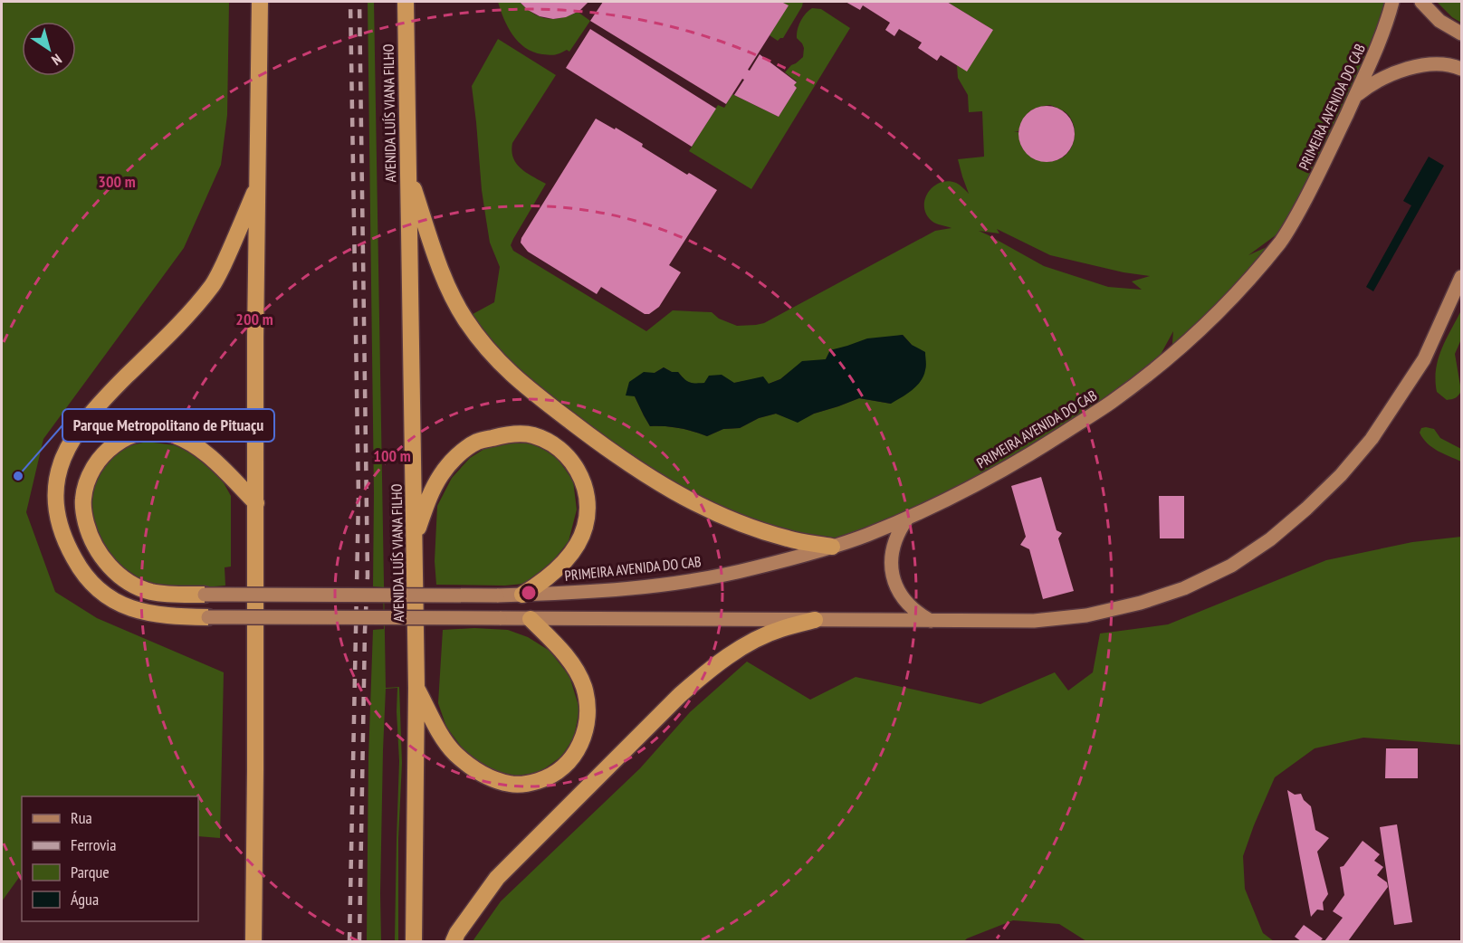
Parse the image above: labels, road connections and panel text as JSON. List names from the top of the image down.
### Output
{
  "streets": {
    "highway": ["AVENIDA LUÍS VIANA FILHO"],
    "main road": ["PRIMEIRA AVENIDA DO CAB"]
  },
  "places": ["Parque Metropolitano de Pituaçu"],
  "legend": [
    "Rua",
    "Ferrovia",
    "Parque",
    "Água"
  ],
  "north": "bottom right",
  "rings": ["300 m", "200 m", "100 m"]
}
